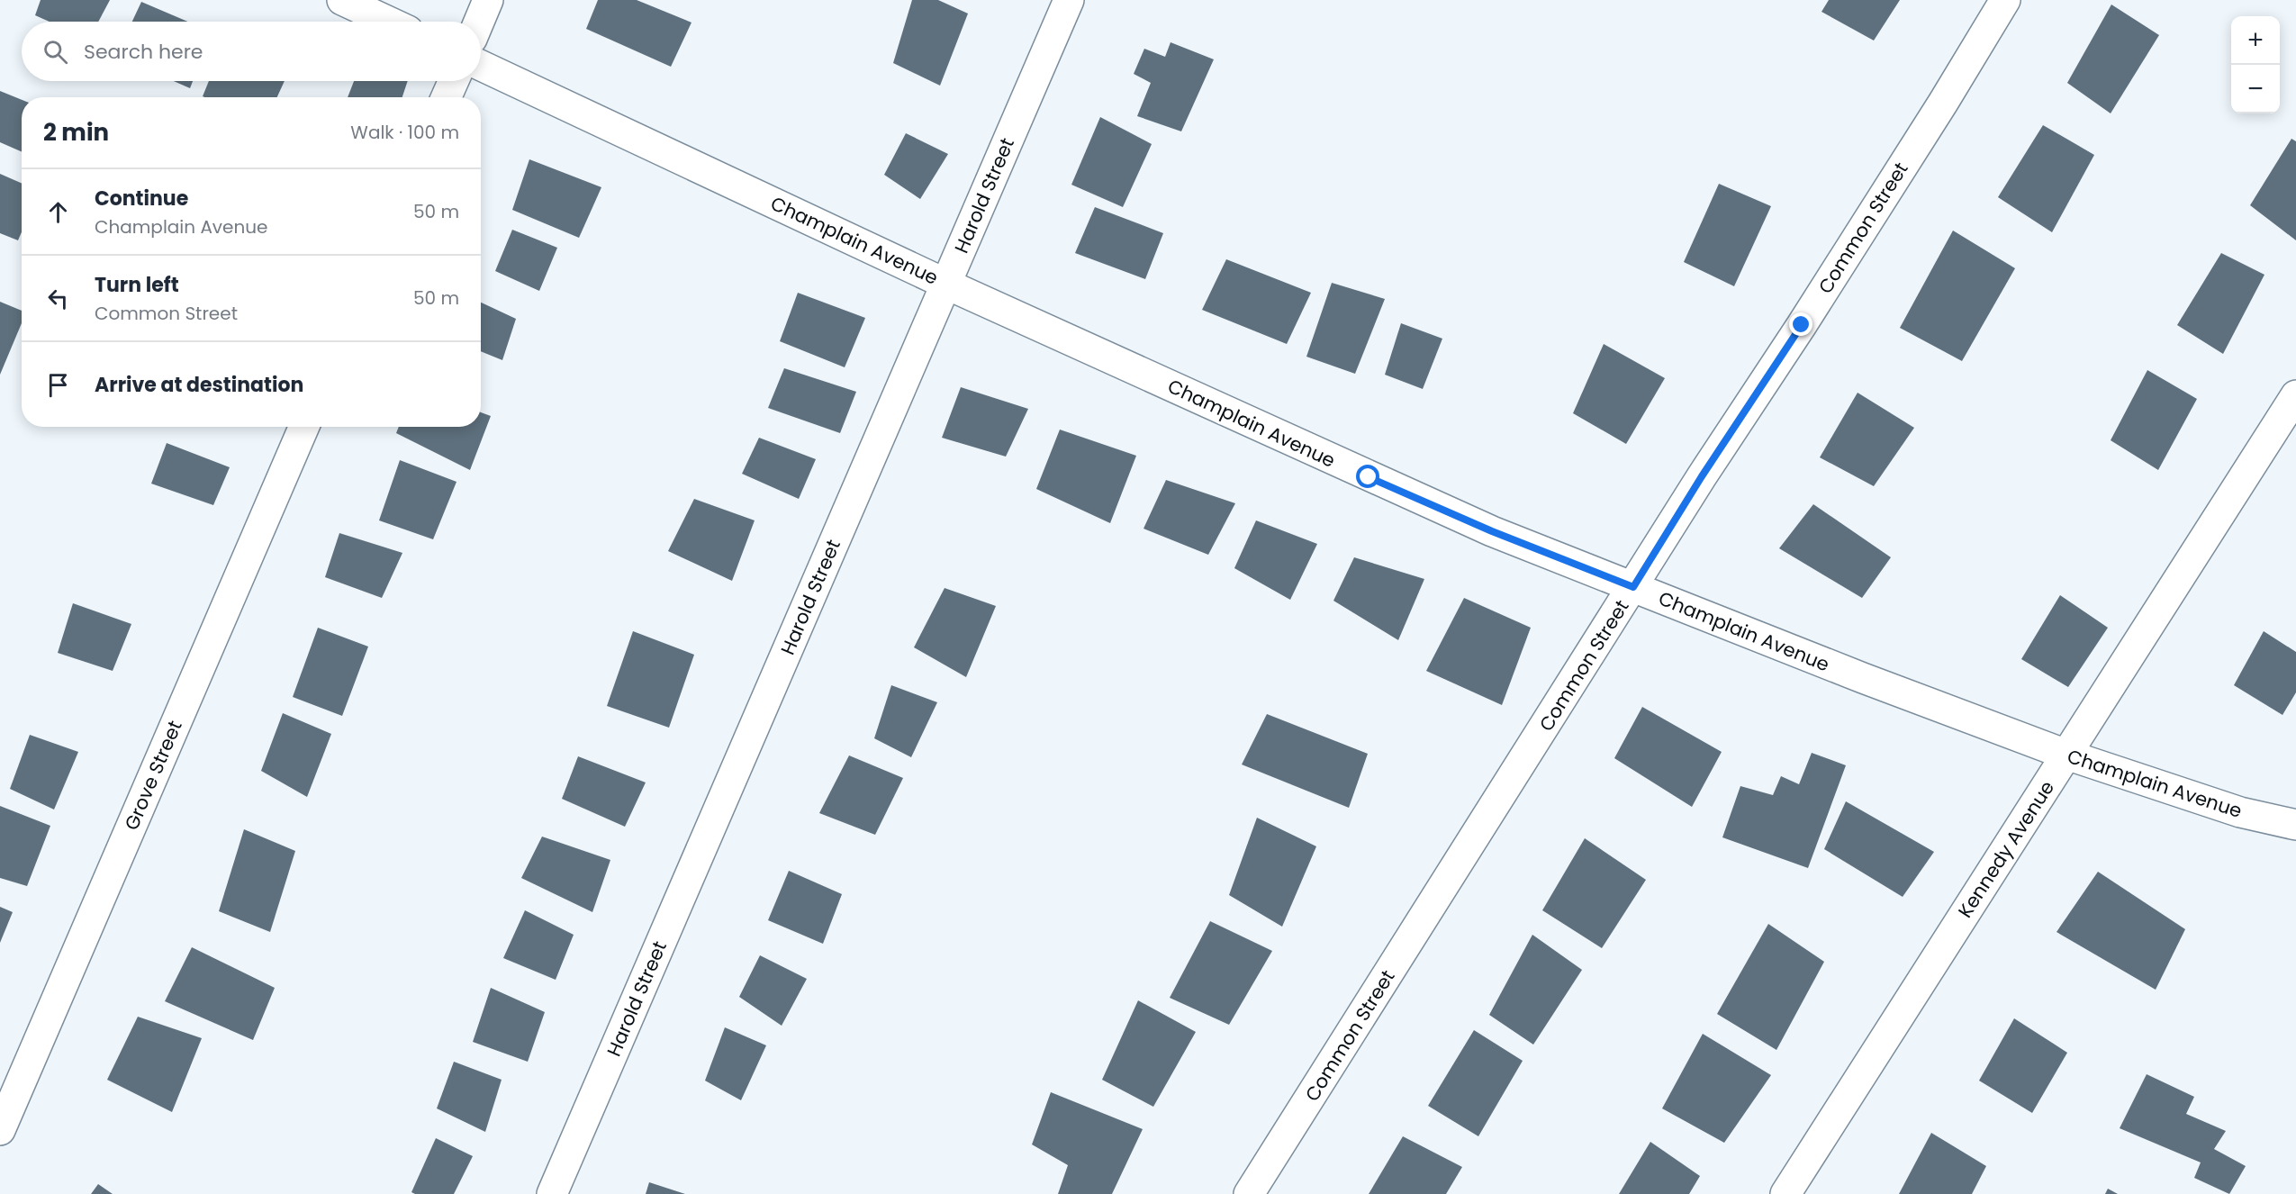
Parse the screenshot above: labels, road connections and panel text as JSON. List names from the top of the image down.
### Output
{
  "streets": {
    "street": [
      "Harold Street",
      "Common Street",
      "Champlain Avenue",
      "Grove Street",
      "Kennedy Avenue"
    ]
  },
  "crossings": [
    ["Harold Street", "Champlain Avenue"],
    ["Common Street", "Champlain Avenue"],
    ["Champlain Avenue", "Kennedy Avenue"]
  ],
  "page": {
    "map_buttons": ["+", "−"],
    "search": "Search here",
    "heading": ["2 min", "Walk · 100 m"],
    "list": [
      ["Continue", "Champlain Avenue", "50 m"],
      ["Turn left", "Common Street", "50 m"],
      "Arrive at destination"
    ]
  }
}
